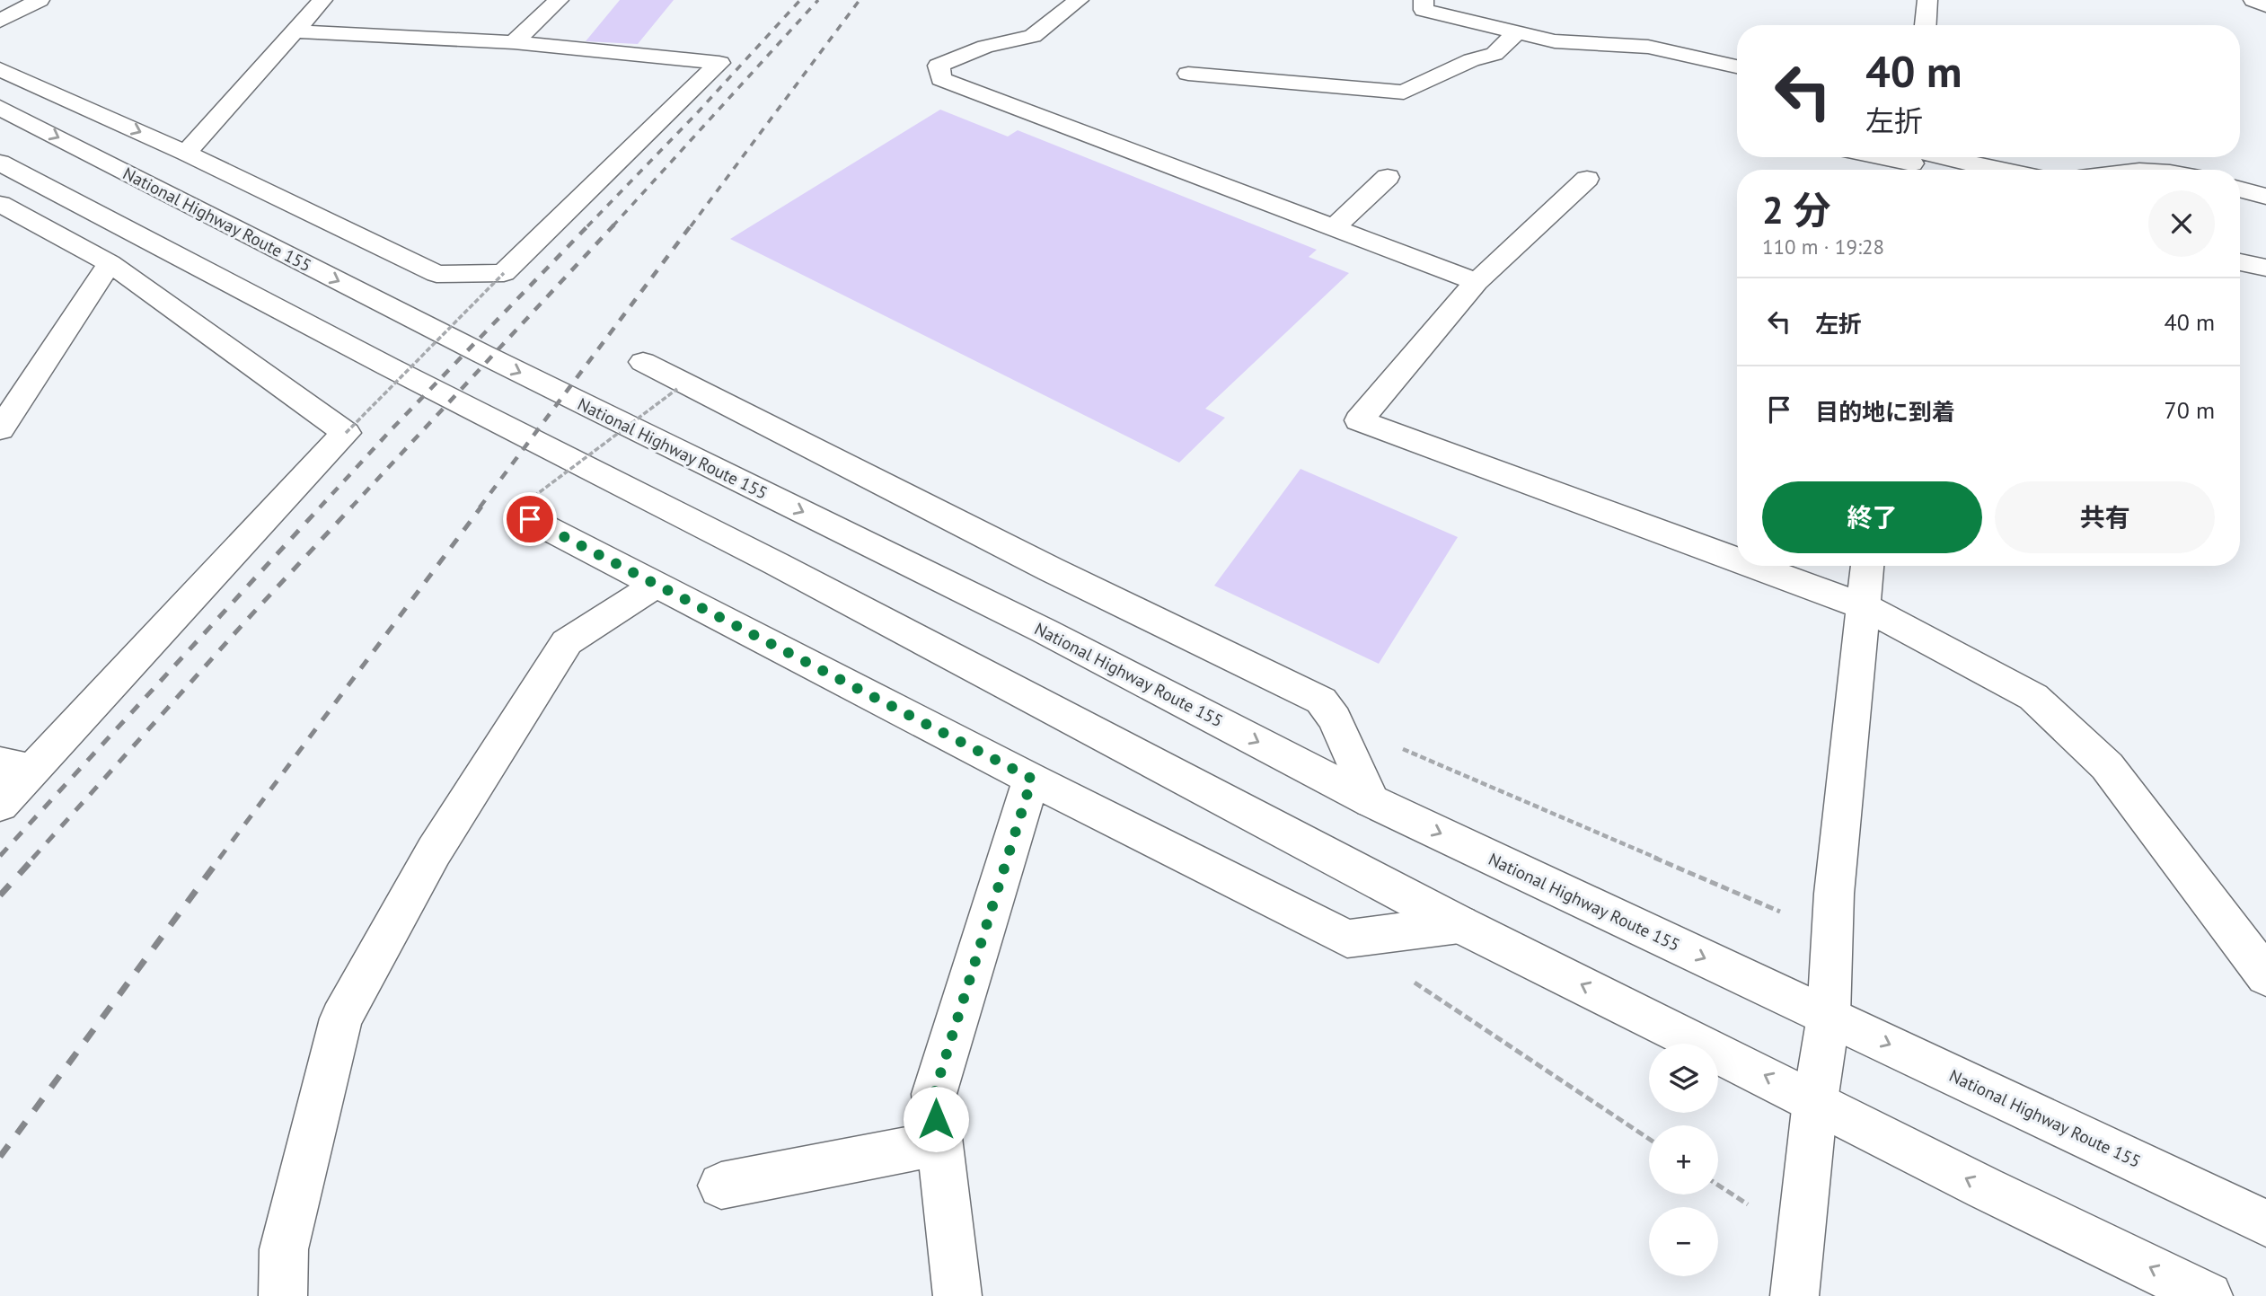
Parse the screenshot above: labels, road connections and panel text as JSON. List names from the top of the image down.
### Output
{
  "streets": {
    "main road": ["National Highway Route 155"]
  },
  "page": {
    "turn": ["40 m", "左折"],
    "heading": ["2 分", "110 m · 19:28"],
    "list": [
      {
        "name": "左折",
        "value": "40 m"
      },
      {
        "name": "目的地に到着",
        "value": "70 m"
      }
    ],
    "buttons": ["終了", "共有"],
    "map_buttons": ["+", "−"]
  }
}
